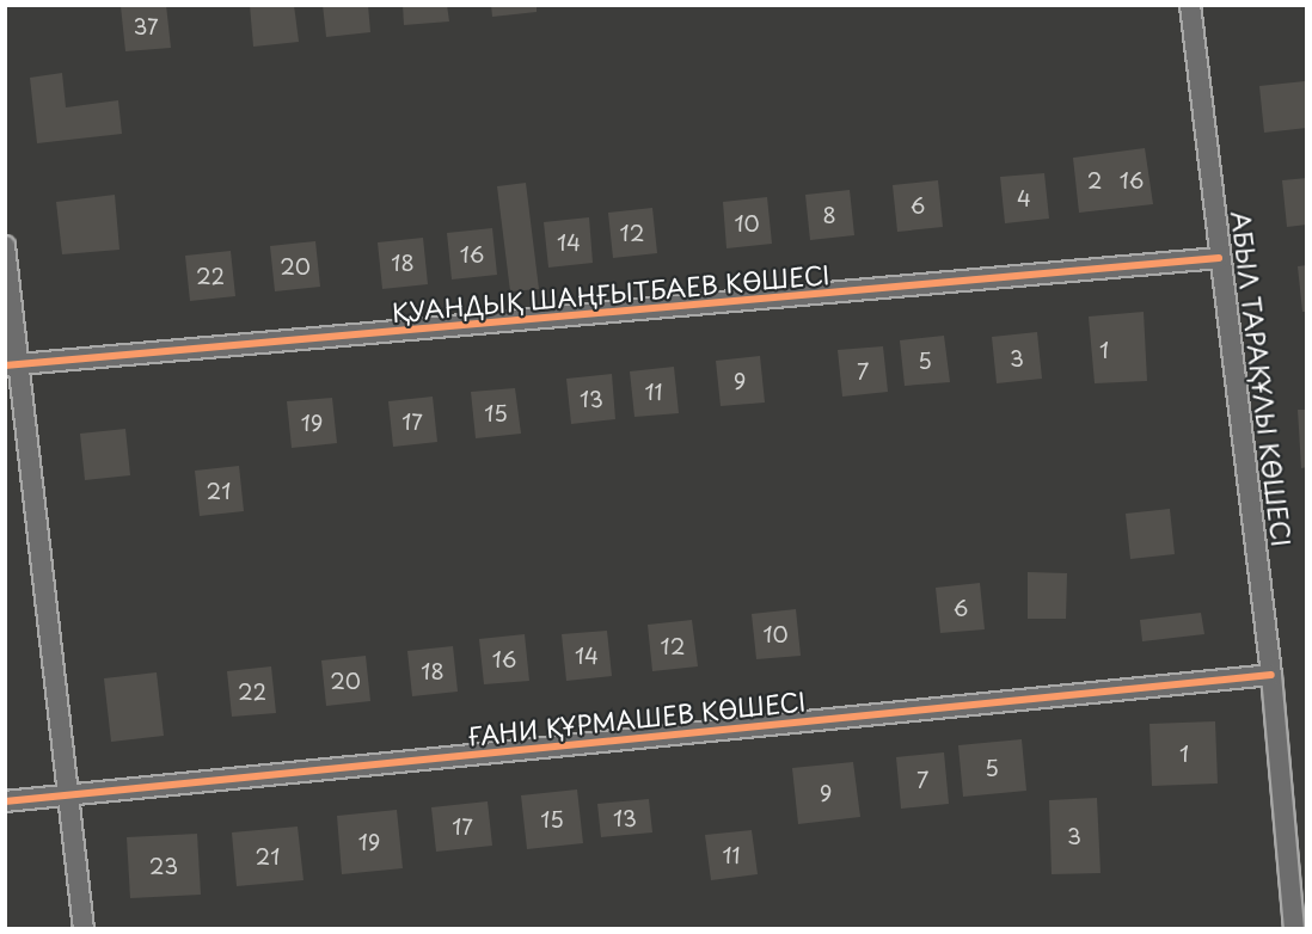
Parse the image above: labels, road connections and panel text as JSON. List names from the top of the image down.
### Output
{
  "streets": {
    "street": ["ҚУАНДЫҚ ШАҢҒЫТБАЕВ КӨШЕСІ", "АБЫЛ ТАРАҚҰЛЫ КӨШЕСІ", "ҒАНИ ҚҰРМАШЕВ КӨШЕСІ"]
  },
  "crossings": [
    ["ҚУАНДЫҚ ШАҢҒЫТБАЕВ КӨШЕСІ", "АБЫЛ ТАРАҚҰЛЫ КӨШЕСІ"],
    ["АБЫЛ ТАРАҚҰЛЫ КӨШЕСІ", "ҒАНИ ҚҰРМАШЕВ КӨШЕСІ"]
  ],
  "house_numbers": [
    "37",
    "2",
    "16",
    "4",
    "6",
    "8",
    "10",
    "12",
    "14",
    "16",
    "18",
    "20",
    "22",
    "1",
    "3",
    "5",
    "7",
    "9",
    "11",
    "13",
    "15",
    "17",
    "19",
    "21",
    "6",
    "10",
    "12",
    "14",
    "16",
    "18",
    "20",
    "22",
    "1",
    "5",
    "7",
    "9",
    "13",
    "15",
    "17",
    "3",
    "19",
    "11",
    "21",
    "23"
  ]
}
